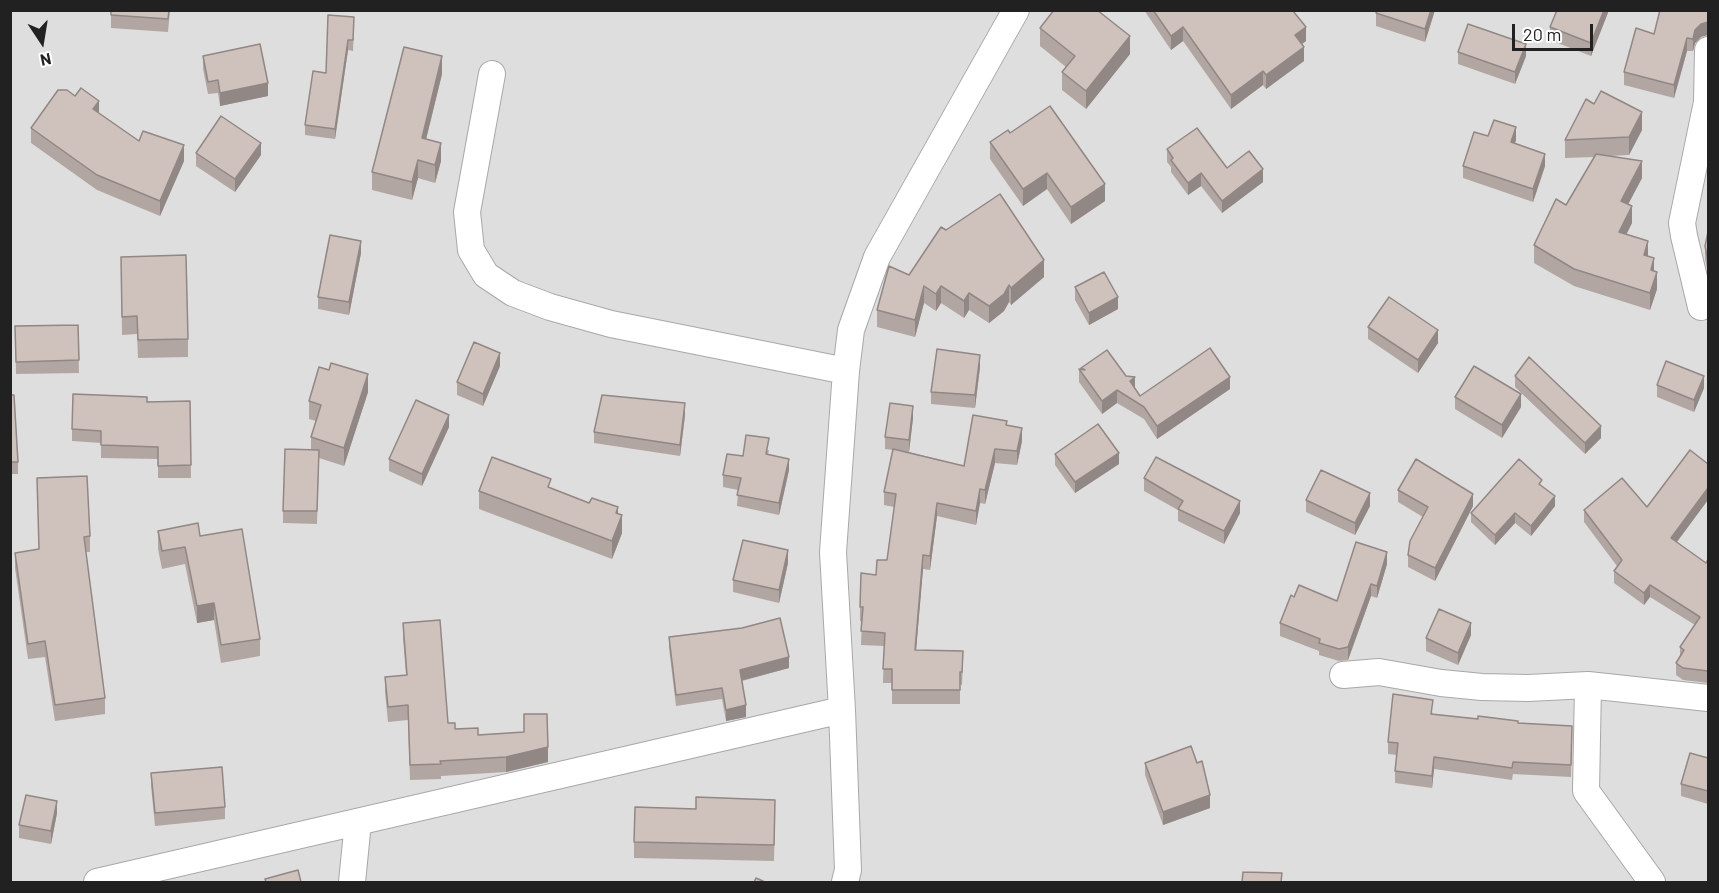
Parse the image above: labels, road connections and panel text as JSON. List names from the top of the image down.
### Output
{
  "scale_bar": "20 m",
  "north": "bottom"
}
